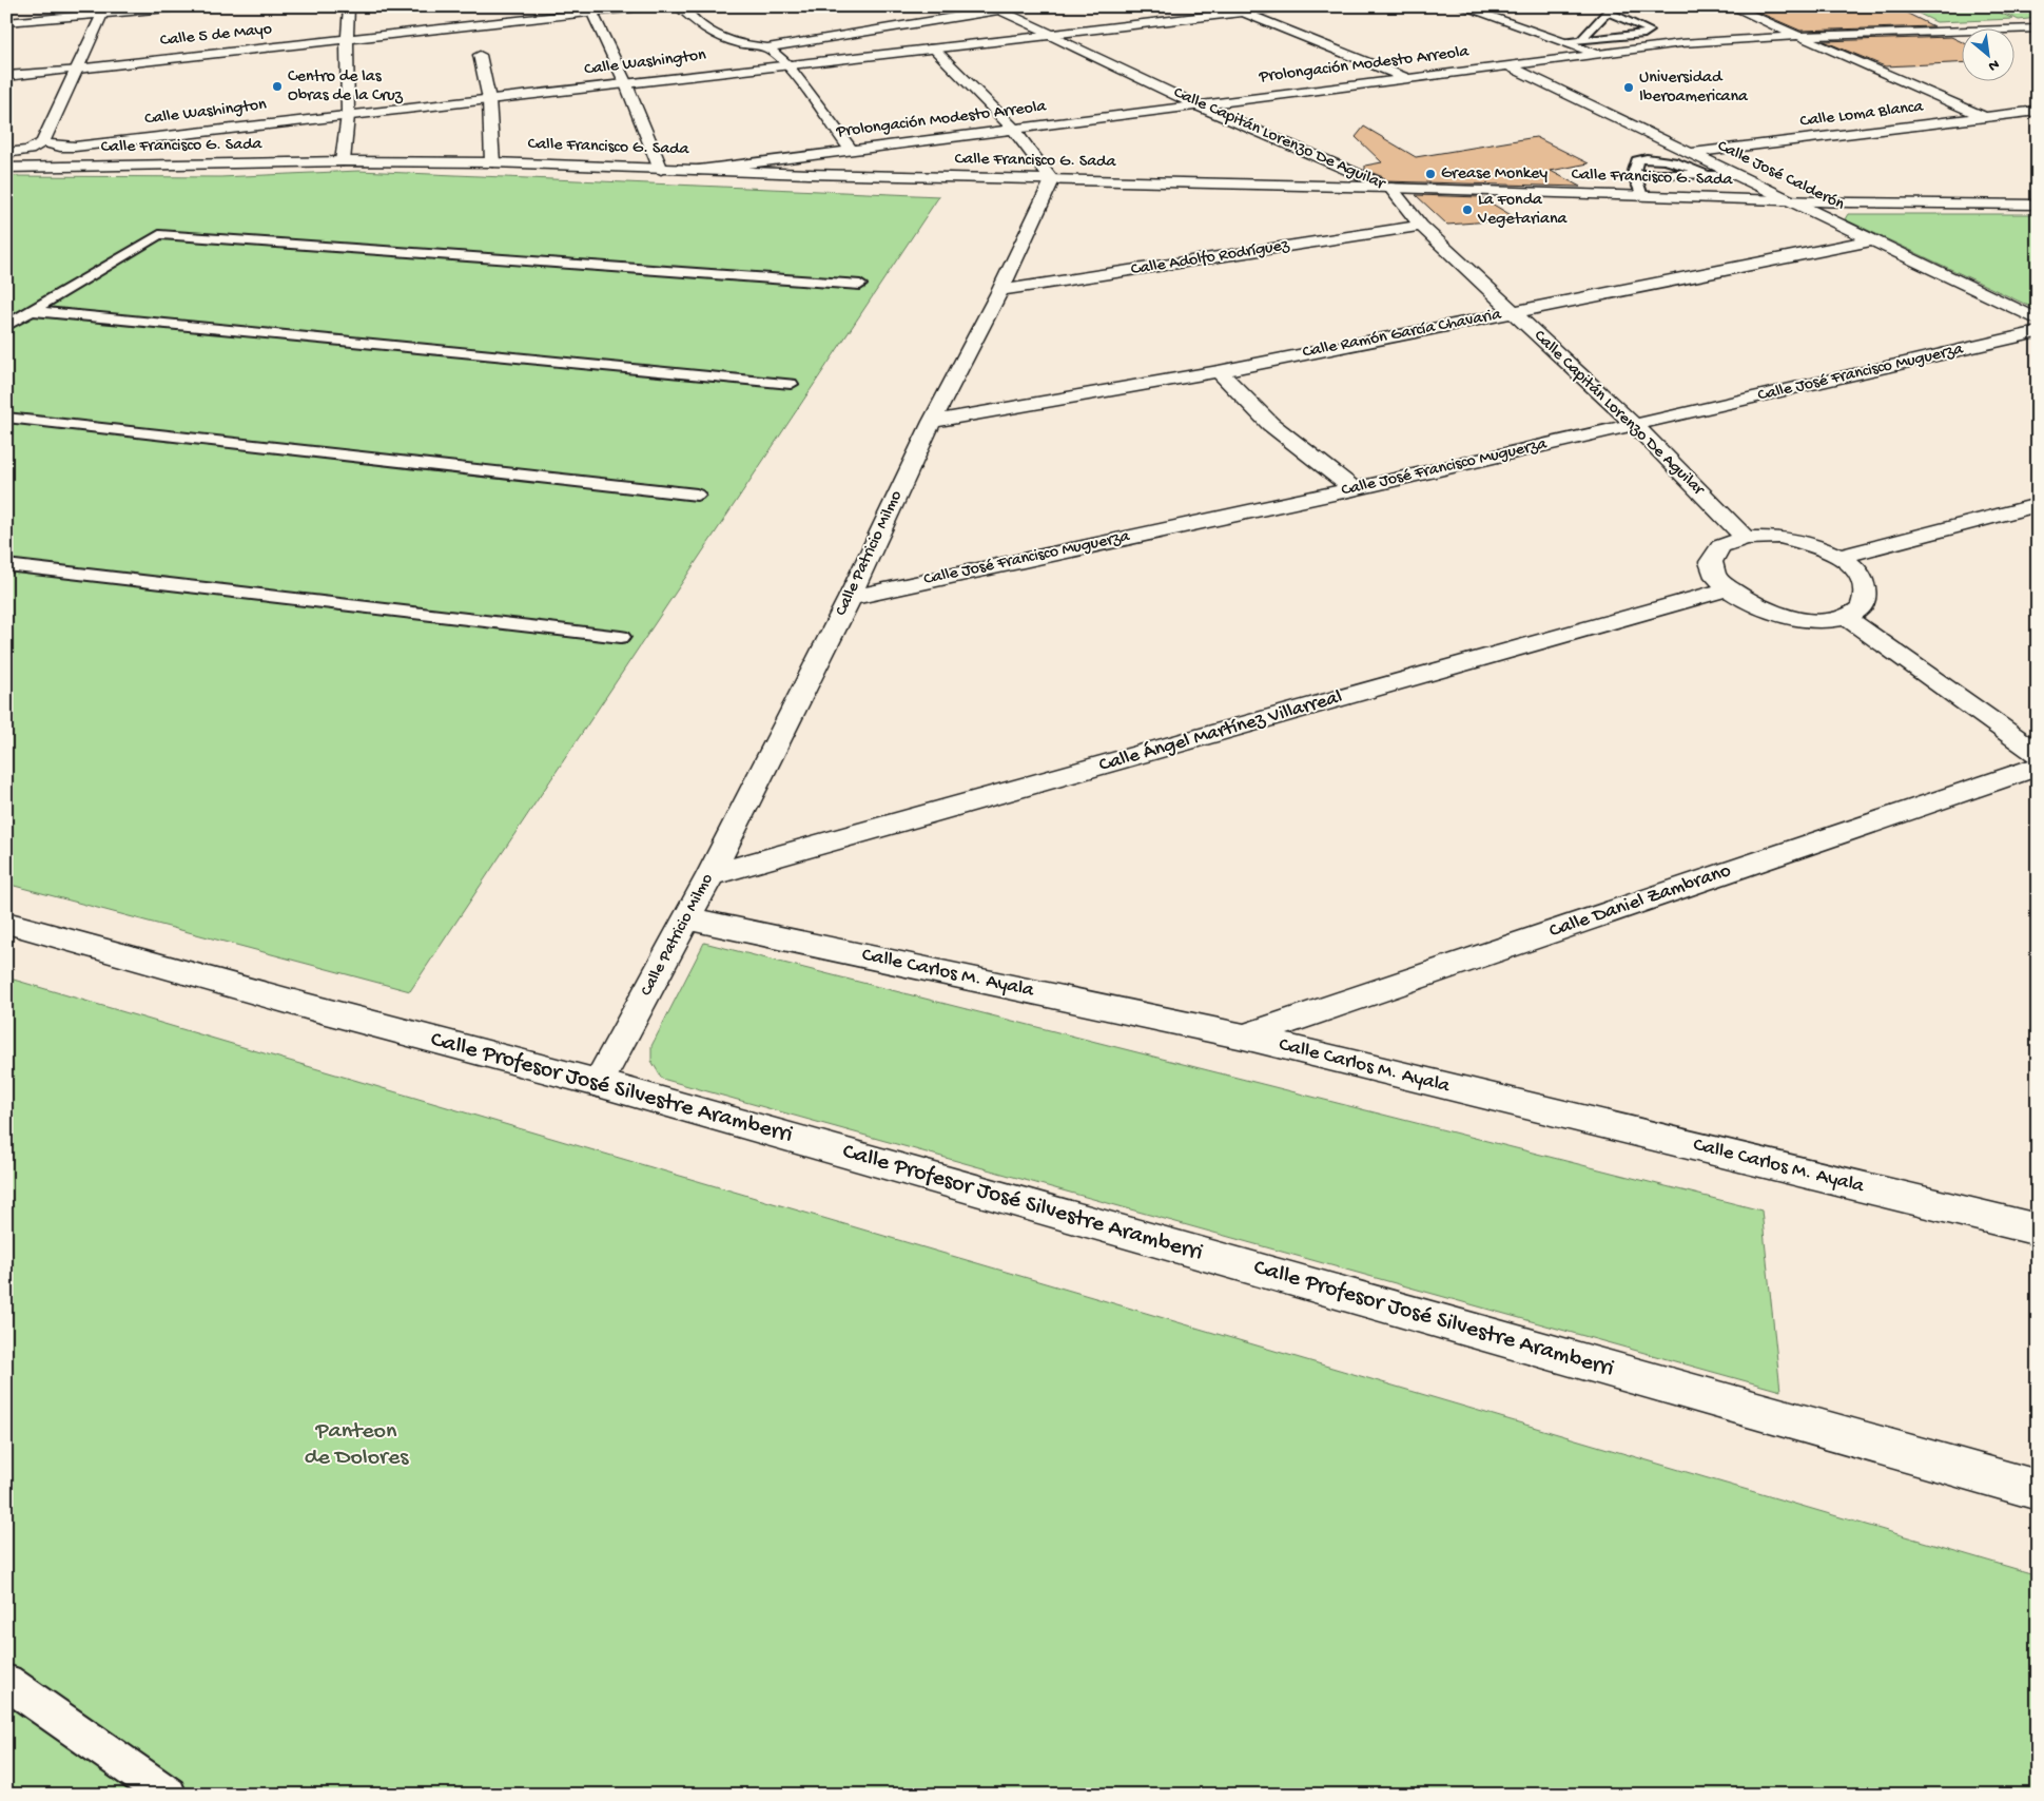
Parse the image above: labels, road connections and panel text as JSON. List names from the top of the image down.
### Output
{
  "streets": {
    "street": [
      "Calle 5 de Mayo",
      "Calle Washington",
      "Prolongación Modesto Arreola",
      "Calle Loma Blanca",
      "Calle Capitán Lorenzo De Aguilar",
      "Calle Francisco G. Sada",
      "Calle José Calderón",
      "Calle Adolfo Rodríguez",
      "Calle Ramón García Chavaria",
      "Calle José Francisco Muguerza",
      "Calle Patricio Milmo",
      "Calle Ángel Martínez Villarreal",
      "Calle Daniel Zambrano",
      "Calle Carlos M. Ayala",
      "Calle Profesor José Silvestre Aramberri"
    ]
  },
  "crossings": [
    ["Calle Washington", "Calle Capitán Lorenzo De Aguilar"],
    ["Prolongación Modesto Arreola", "Calle Capitán Lorenzo De Aguilar"],
    ["Prolongación Modesto Arreola", "Calle Francisco G. Sada"],
    ["Prolongación Modesto Arreola", "Calle José Calderón"],
    ["Calle Loma Blanca", "Calle José Calderón"],
    ["Calle Capitán Lorenzo De Aguilar", "Calle Francisco G. Sada"],
    ["Calle Capitán Lorenzo De Aguilar", "Calle Adolfo Rodríguez"],
    ["Calle Capitán Lorenzo De Aguilar", "Calle Ramón García Chavaria"],
    ["Calle Capitán Lorenzo De Aguilar", "Calle José Francisco Muguerza"],
    ["Calle Francisco G. Sada", "Calle José Calderón"],
    ["Calle Francisco G. Sada", "Calle Patricio Milmo"],
    ["Calle José Calderón", "Calle Ramón García Chavaria"],
    ["Calle Adolfo Rodríguez", "Calle Patricio Milmo"],
    ["Calle Ramón García Chavaria", "Calle Patricio Milmo"],
    ["Calle José Francisco Muguerza", "Calle Patricio Milmo"],
    ["Calle Patricio Milmo", "Calle Ángel Martínez Villarreal"],
    ["Calle Patricio Milmo", "Calle Carlos M. Ayala"],
    ["Calle Patricio Milmo", "Calle Profesor José Silvestre Aramberri"],
    ["Calle Daniel Zambrano", "Calle Carlos M. Ayala"]
  ],
  "parks": ["Panteon de Dolores"],
  "places": [
    "Centro de las Obras de la Cruz",
    "Universidad Iberoamericana",
    "Grease Monkey",
    "La Fonda Vegetariana"
  ],
  "north": "bottom right"
}
